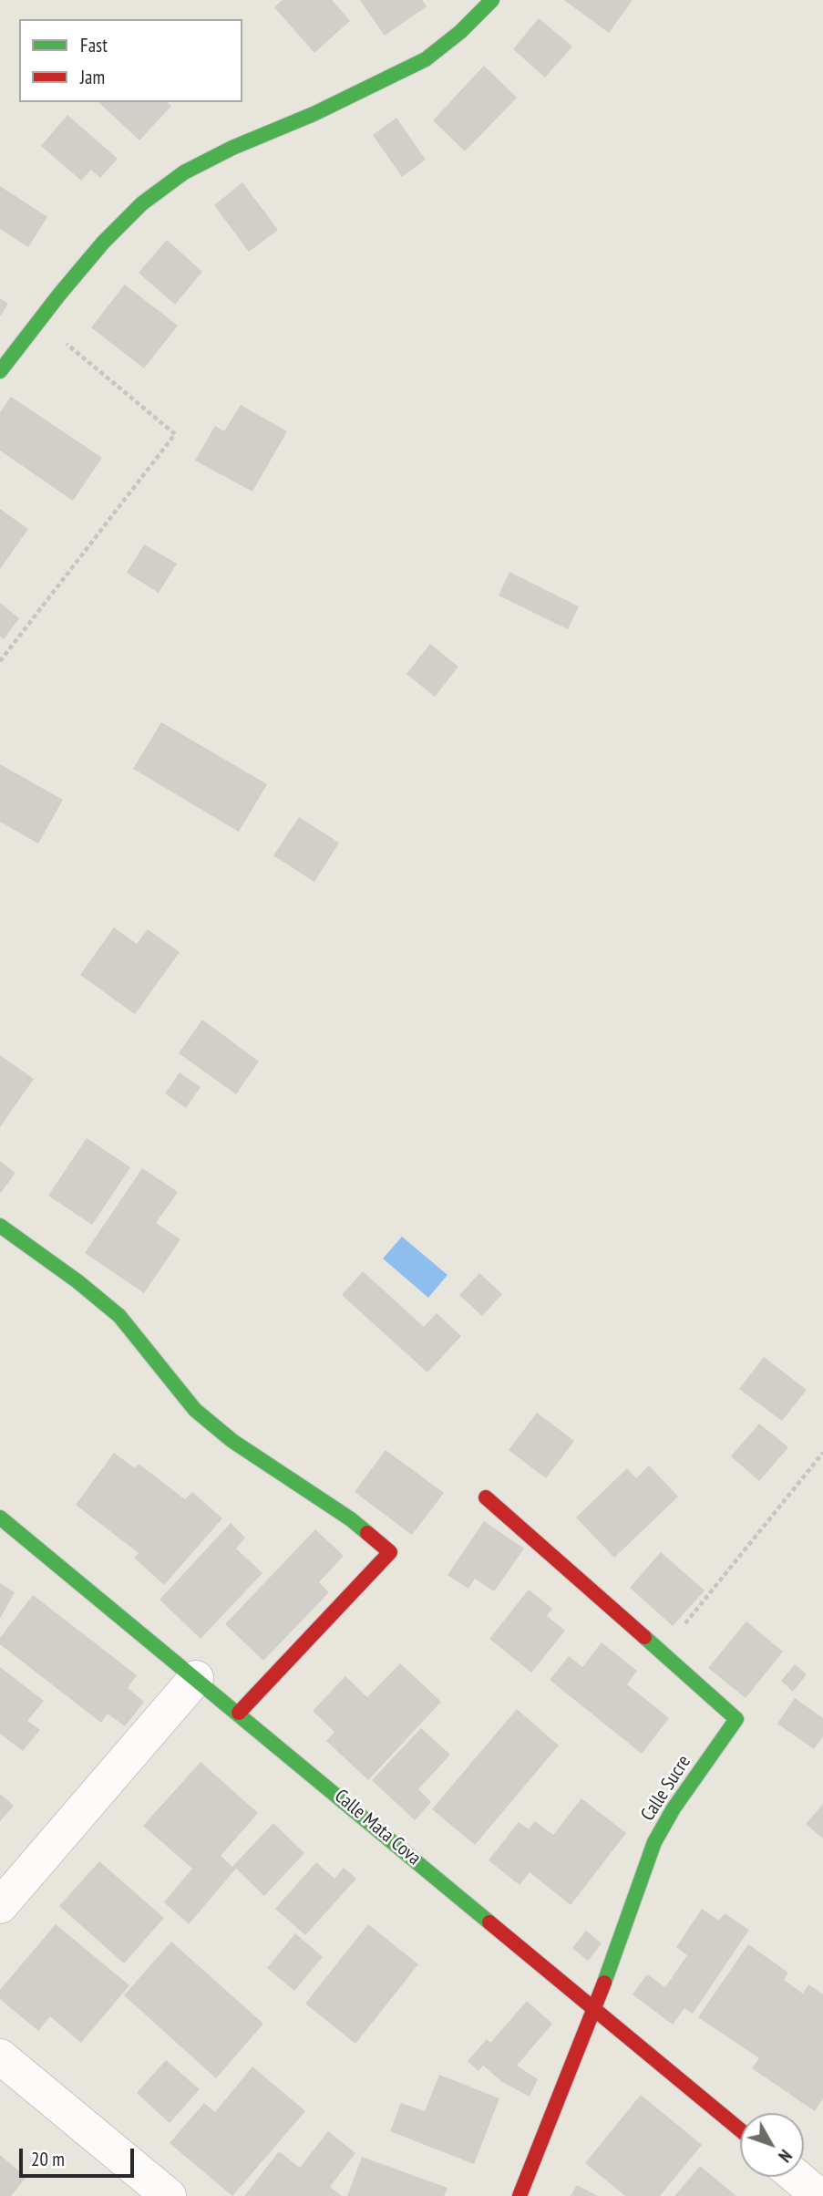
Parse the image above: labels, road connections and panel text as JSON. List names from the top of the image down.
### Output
{
  "streets": {
    "street": ["Calle Sucre", "Calle Mata Cova"]
  },
  "crossings": [
    ["Calle Sucre", "Calle Mata Cova"]
  ],
  "legend": ["Fast", "Jam"],
  "scale_bar": "20 m",
  "north": "bottom right"
}
